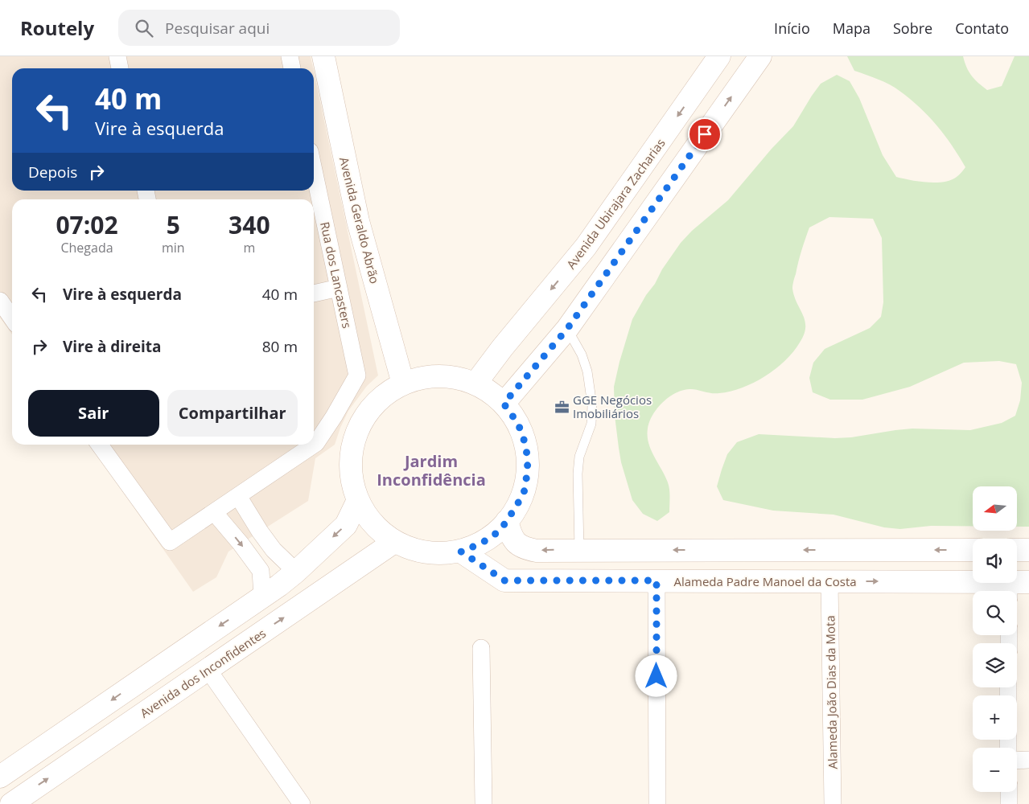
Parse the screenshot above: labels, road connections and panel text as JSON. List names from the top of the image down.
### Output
{
  "streets": {
    "main road": [
      "Avenida Ubirajara Zacharias",
      "Avenida Geraldo Abrão",
      "Alameda Padre Manoel da Costa",
      "Avenida dos Inconfidentes"
    ],
    "street": ["Rua dos Lancasters", "Alameda João Dias da Mota"]
  },
  "crossings": [
    ["Alameda Padre Manoel da Costa", "Alameda João Dias da Mota"]
  ],
  "districts": ["Jardim Inconfidência"],
  "places": {
    "office": ["GGE Negócios Imobiliários"]
  },
  "north": "left",
  "page": {
    "header": "Routely",
    "search": "Pesquisar aqui",
    "nav": [
      "Início",
      "Mapa",
      "Sobre",
      "Contato"
    ],
    "turn": ["40 m", "Vire à esquerda"],
    "then": "Depois",
    "eta": [
      "07:02",
      "Chegada",
      "5",
      "min",
      "340",
      "m"
    ],
    "list": [
      {
        "name": "Vire à esquerda",
        "value": "40 m"
      },
      {
        "name": "Vire à direita",
        "value": "80 m"
      }
    ],
    "buttons": ["Sair", "Compartilhar"],
    "map_buttons": ["+", "−"]
  }
}
